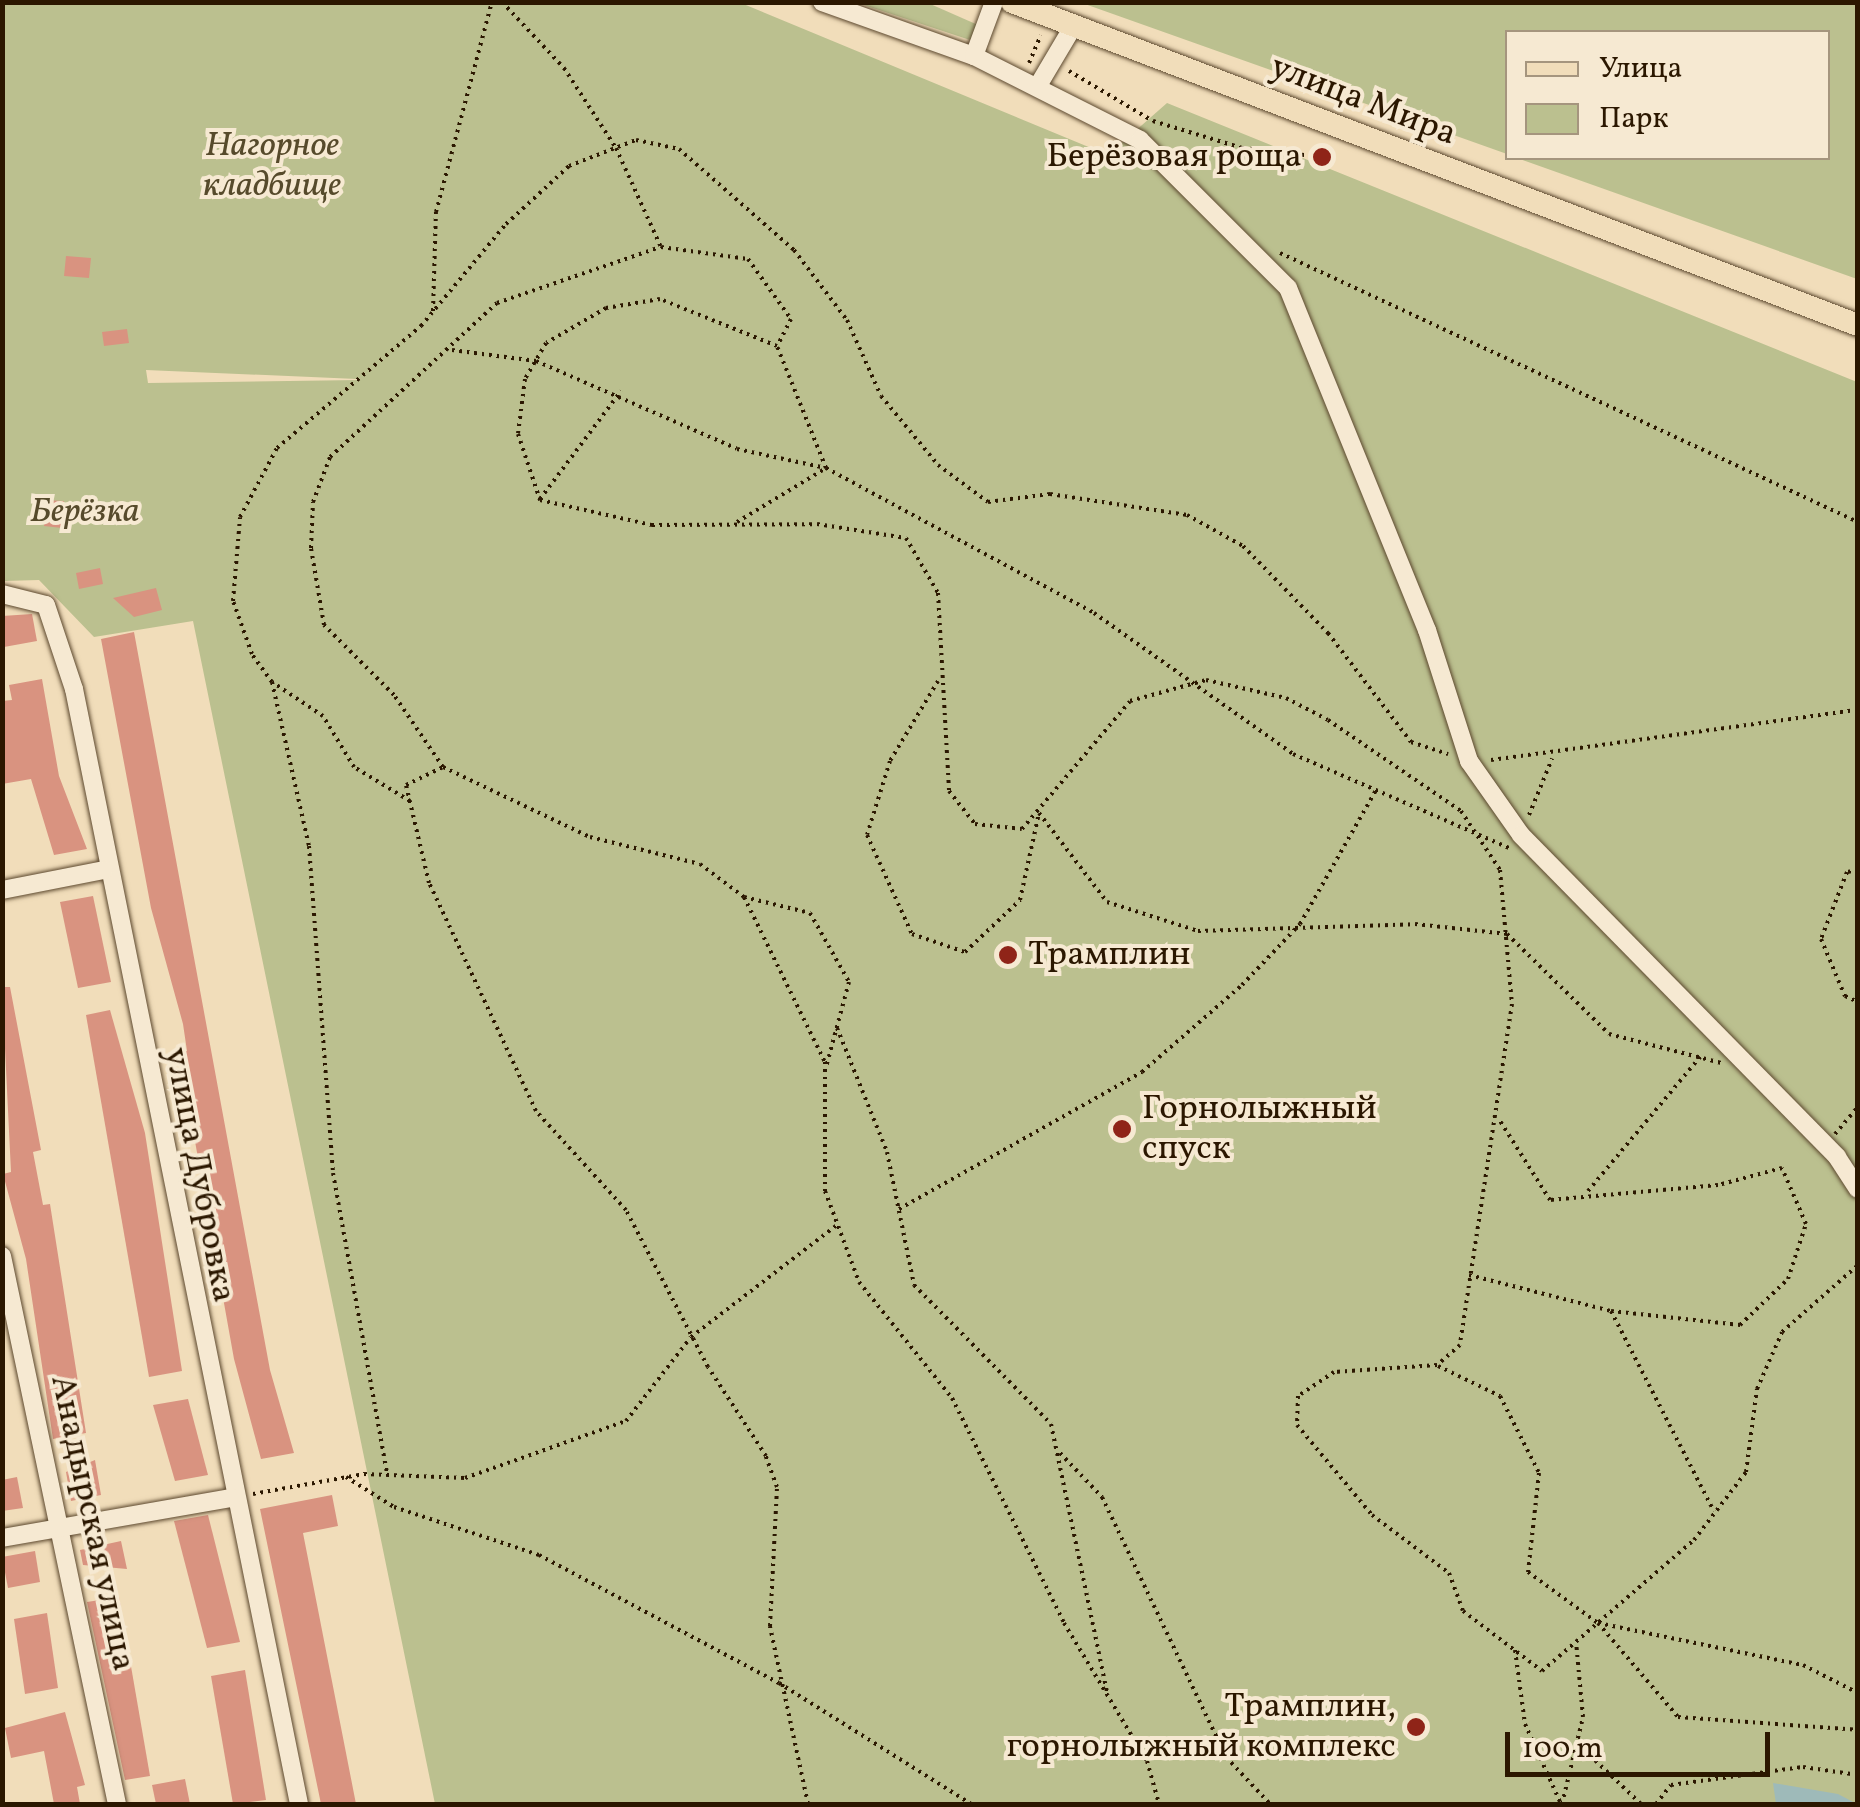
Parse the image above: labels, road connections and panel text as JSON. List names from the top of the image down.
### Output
{
  "streets": {
    "main road": ["улица Мира"],
    "street": ["улица Дубровка", "Анадырская улица"]
  },
  "parks": ["Нагорное кладбище", "Берёзка"],
  "places": [
    "Берёзовая роща",
    "Трамплин",
    "Горнолыжный спуск",
    "Трамплин, горнолыжный комплекс"
  ],
  "legend": ["Улица", "Парк"],
  "scale_bar": "100 m"
}
